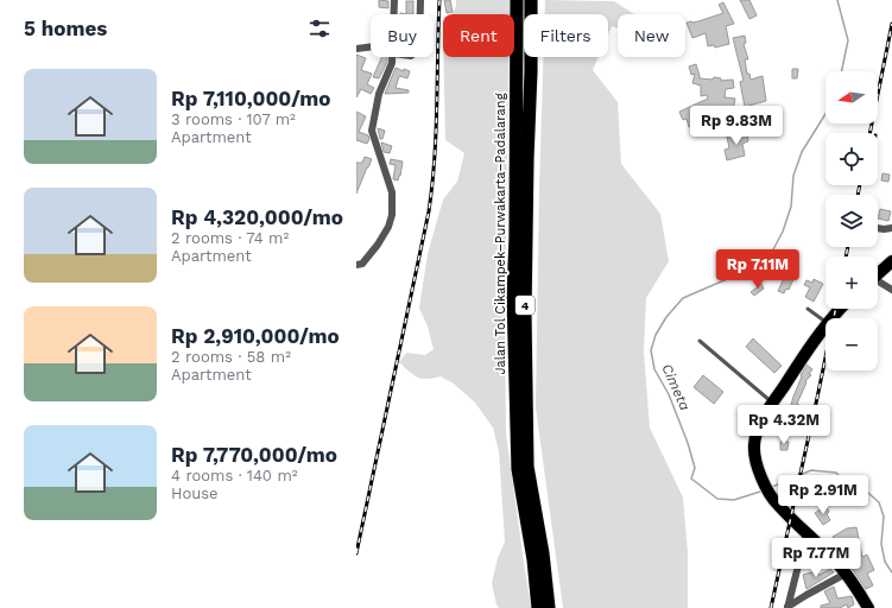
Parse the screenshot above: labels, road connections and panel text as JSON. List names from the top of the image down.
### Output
{
  "streets": {
    "highway": ["Jalan Tol Cikampek–Purwakarta–Padalarang", "4"]
  },
  "water": ["Cimeta"],
  "north": "left",
  "page": {
    "heading": "5 homes",
    "chip": [
      "Buy",
      "Rent",
      "Filters",
      "New"
    ],
    "list": [
      {
        "name": "Rp 7,110,000/mo",
        "note": "3 rooms · 107 m² · Apartment"
      },
      {
        "name": "Rp 4,320,000/mo",
        "note": "2 rooms · 74 m² · Apartment"
      },
      {
        "name": "Rp 2,910,000/mo",
        "note": "2 rooms · 58 m² · Apartment"
      },
      {
        "name": "Rp 7,770,000/mo",
        "note": "4 rooms · 140 m² · House"
      }
    ],
    "map_buttons": ["+", "−"],
    "price": [
      "Rp 9.83M",
      "Rp 7.11M",
      "Rp 4.32M",
      "Rp 2.91M",
      "Rp 7.77M"
    ]
  }
}
